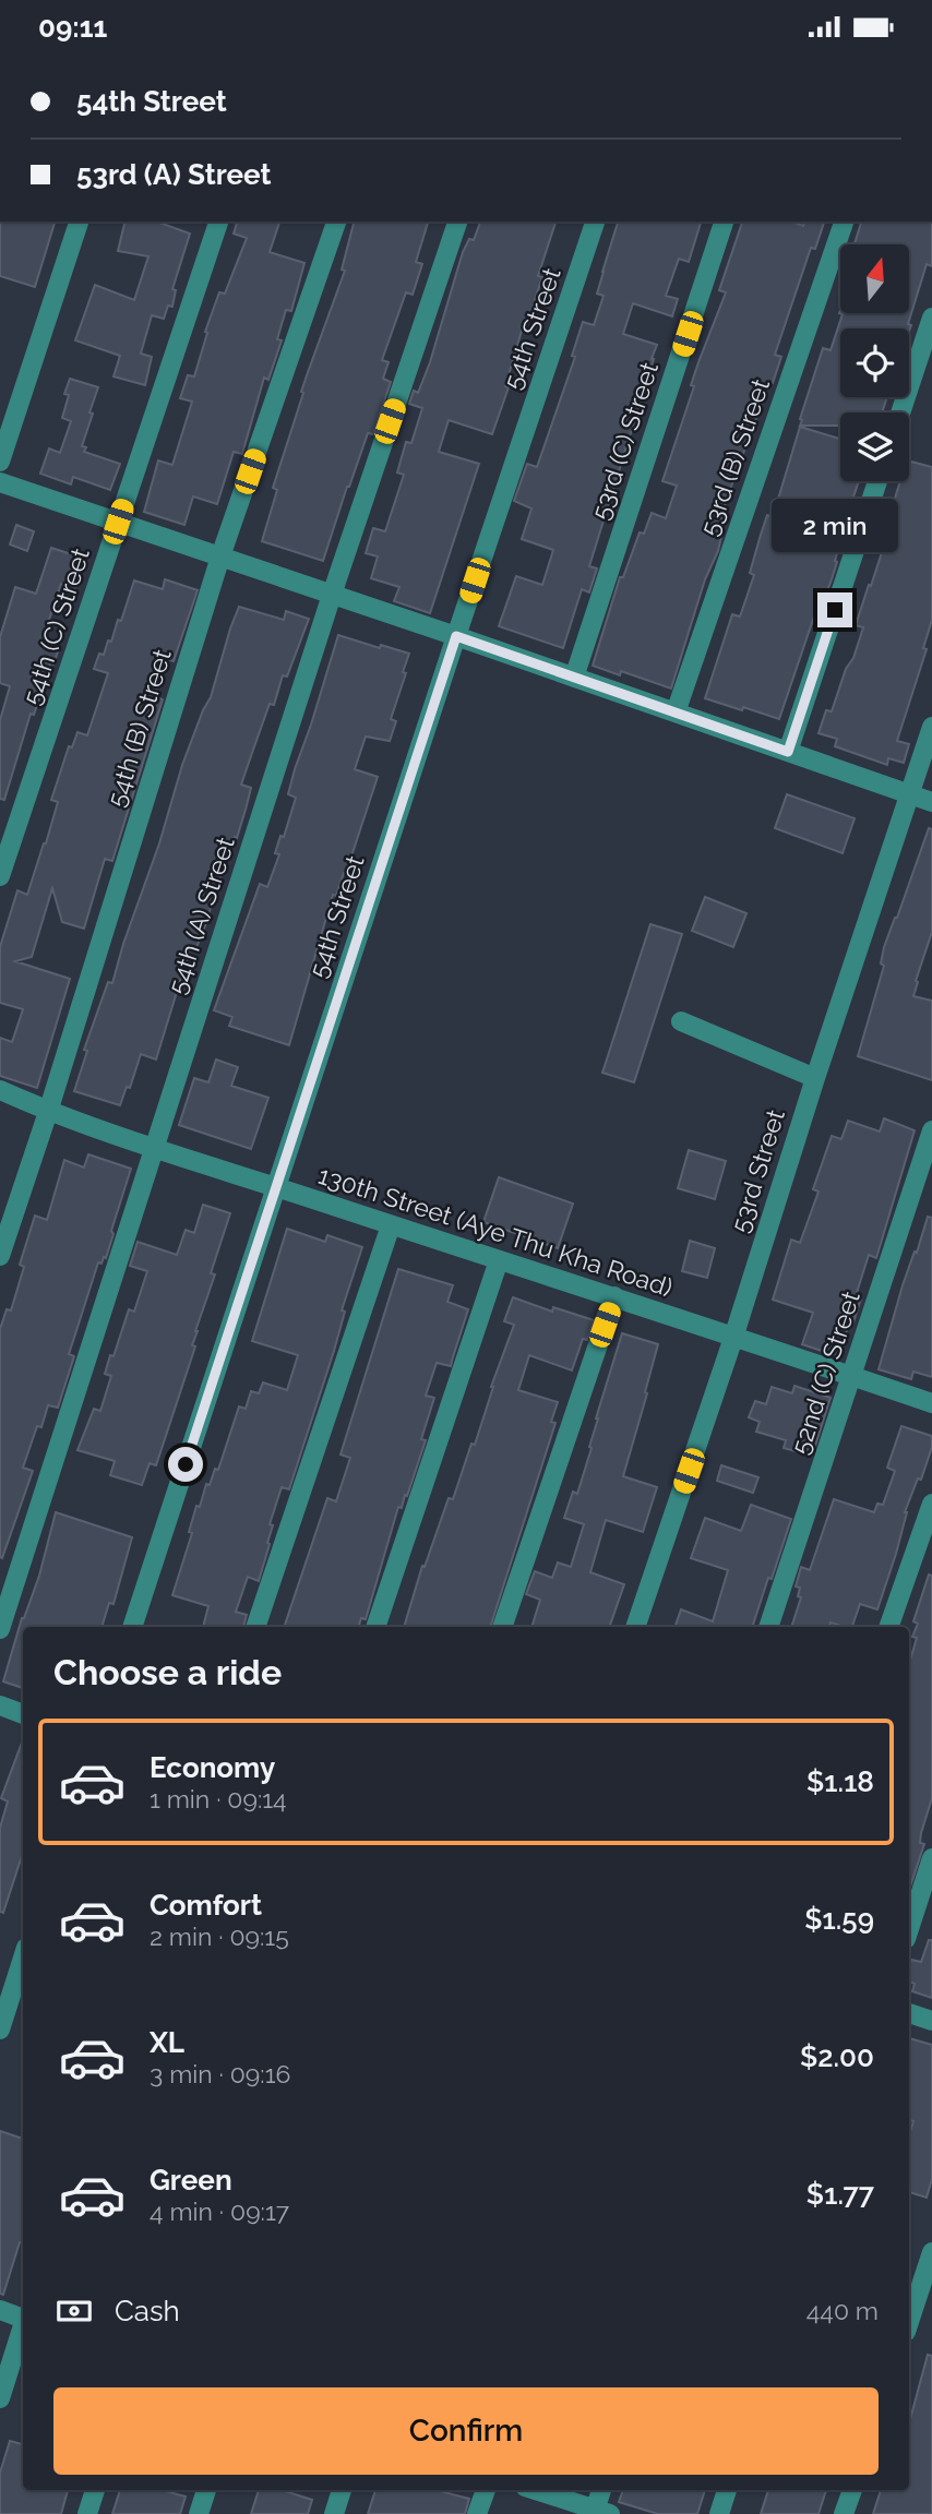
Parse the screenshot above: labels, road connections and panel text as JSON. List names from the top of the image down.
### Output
{
  "streets": {
    "street": [
      "54th Street",
      "53rd (C) Street",
      "53rd (B) Street",
      "54th (C) Street",
      "54th (B) Street",
      "54th (A) Street",
      "53rd Street",
      "130th Street (Aye Thu Kha Road)",
      "52nd (C) Street"
    ]
  },
  "crossings": [
    ["54th Street", "130th Street (Aye Thu Kha Road)"],
    ["54th (B) Street", "130th Street (Aye Thu Kha Road)"],
    ["54th (A) Street", "130th Street (Aye Thu Kha Road)"],
    ["53rd Street", "130th Street (Aye Thu Kha Road)"],
    ["130th Street (Aye Thu Kha Road)", "52nd (C) Street"]
  ],
  "north": "top",
  "page": {
    "status": "09:11",
    "banner": ["54th Street", "53rd (A) Street"],
    "bubble": "2 min",
    "heading": "Choose a ride",
    "list": [
      {
        "name": "Economy",
        "note": "1 min · 09:14",
        "value": "$1.18"
      },
      {
        "name": "Comfort",
        "note": "2 min · 09:15",
        "value": "$1.59"
      },
      {
        "name": "XL",
        "note": "3 min · 09:16",
        "value": "$2.00"
      },
      {
        "name": "Green",
        "note": "4 min · 09:17",
        "value": "$1.77"
      }
    ],
    "pay": ["Cash", "440 m"],
    "buttons": "Confirm"
  }
}
